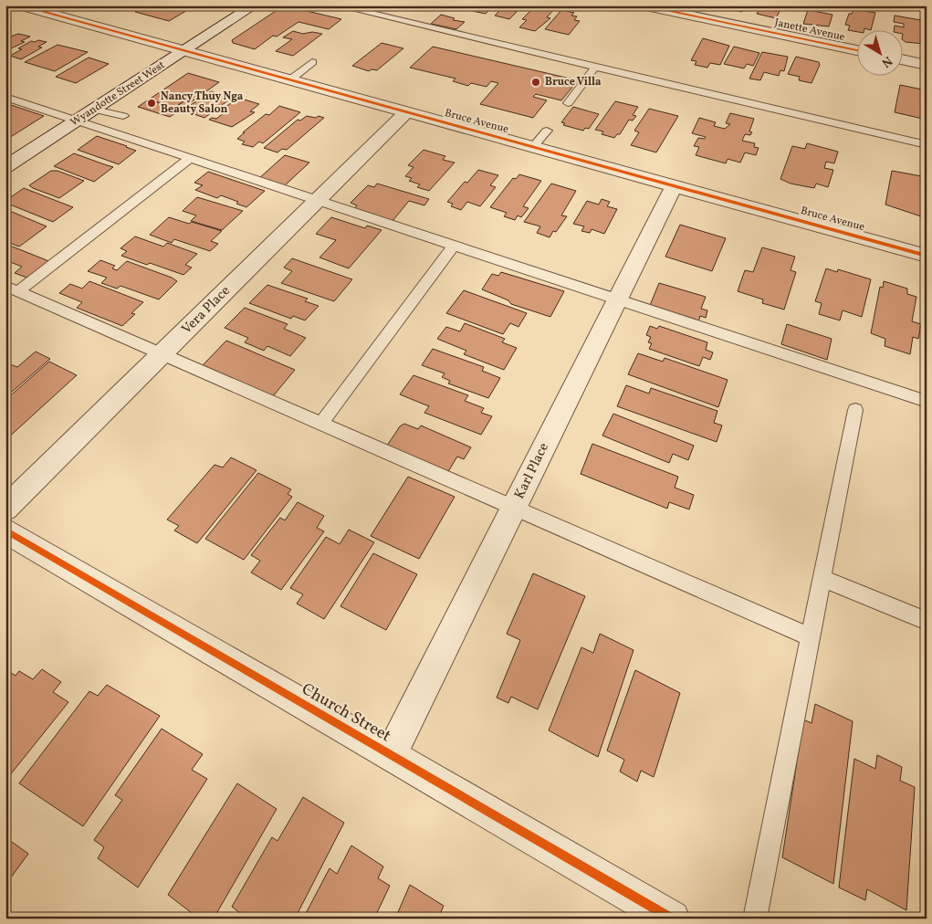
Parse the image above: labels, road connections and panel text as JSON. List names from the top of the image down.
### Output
{
  "streets": {
    "street": [
      "Janette Avenue",
      "Wyandotte Street West",
      "Bruce Avenue",
      "Vera Place",
      "Karl Place",
      "Church Street"
    ]
  },
  "crossings": [
    ["Wyandotte Street West", "Bruce Avenue"],
    ["Bruce Avenue", "Vera Place"],
    ["Bruce Avenue", "Karl Place"],
    ["Karl Place", "Church Street"]
  ],
  "places": ["Bruce Villa", "Nancy Thuy Nga Beauty Salon"],
  "north": "bottom right"
}
